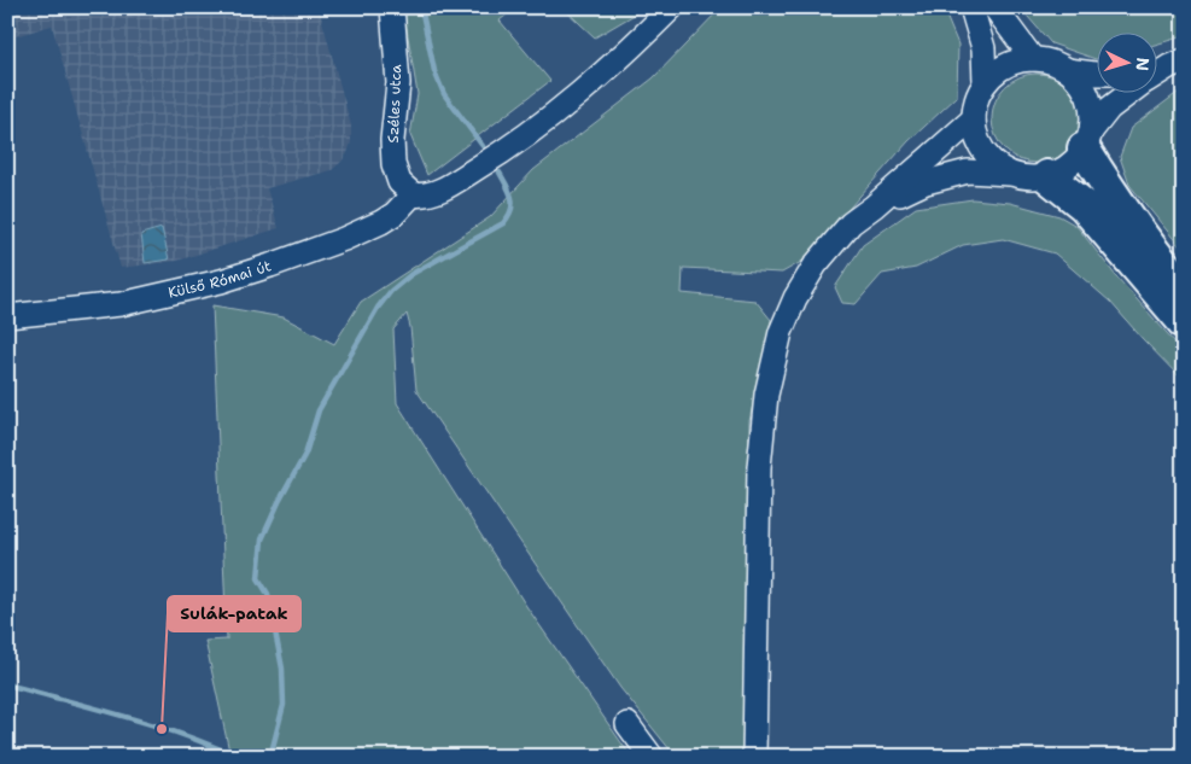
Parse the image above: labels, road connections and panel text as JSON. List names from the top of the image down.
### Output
{
  "streets": {
    "street": ["Széles utca", "Külső Római út"]
  },
  "crossings": [
    ["Széles utca", "Külső Római út"]
  ],
  "places": ["Sulák-patak"],
  "north": "right"
}
